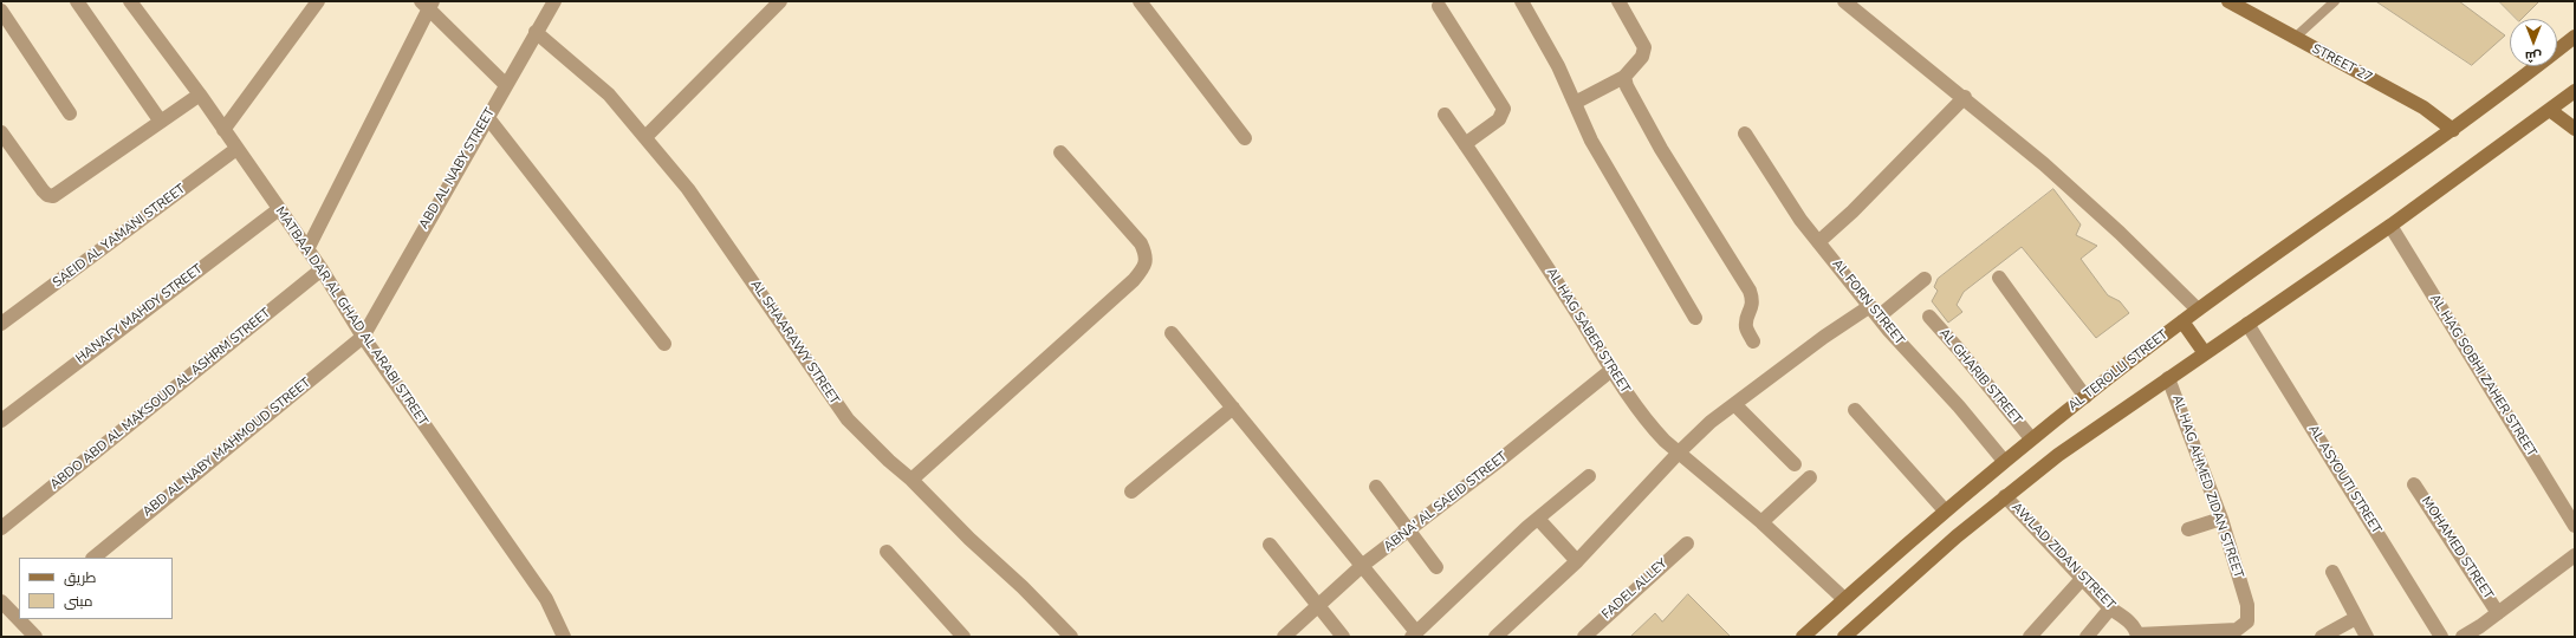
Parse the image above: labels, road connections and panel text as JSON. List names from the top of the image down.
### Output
{
  "streets": {
    "street": [
      "STREET 27",
      "ABD AL NABY STREET",
      "SAEID AL YAMANI STREET",
      "AL FORN STREET",
      "HANAFY MAHDY STREET",
      "MATBAA DAR AL GHAD AL ARABI STREET",
      "AL HAG SABER STREET",
      "AL SHAARAWY STREET",
      "AL TEROLLI STREET",
      "AL HAG SOBHI ZAHER STREET",
      "AL GHARIB STREET",
      "ABDO ABD AL MAKSOUD AL ASHRM STREET",
      "ABD AL NABY MAHMOUD STREET",
      "AL ASYOUTI STREET",
      "AL HAG AHMED ZIDAN STREET",
      "ABNA' AL SAEID STREET",
      "MOHAMED STREET",
      "AWLAD ZIDAN STREET",
      "FADEL ALLEY"
    ]
  },
  "crossings": [
    ["STREET 27", "AL TEROLLI STREET"],
    ["ABD AL NABY STREET", "MATBAA DAR AL GHAD AL ARABI STREET"],
    ["ABD AL NABY STREET", "AL SHAARAWY STREET"],
    ["ABD AL NABY STREET", "ABD AL NABY MAHMOUD STREET"],
    ["SAEID AL YAMANI STREET", "MATBAA DAR AL GHAD AL ARABI STREET"],
    ["AL FORN STREET", "AL TEROLLI STREET"],
    ["HANAFY MAHDY STREET", "MATBAA DAR AL GHAD AL ARABI STREET"],
    ["MATBAA DAR AL GHAD AL ARABI STREET", "ABDO ABD AL MAKSOUD AL ASHRM STREET"],
    ["MATBAA DAR AL GHAD AL ARABI STREET", "ABD AL NABY MAHMOUD STREET"],
    ["AL HAG SABER STREET", "AL TEROLLI STREET"],
    ["AL HAG SABER STREET", "ABNA' AL SAEID STREET"],
    ["AL TEROLLI STREET", "AL GHARIB STREET"]
  ],
  "legend": ["طريق", "مبنى"],
  "north": "bottom"
}
